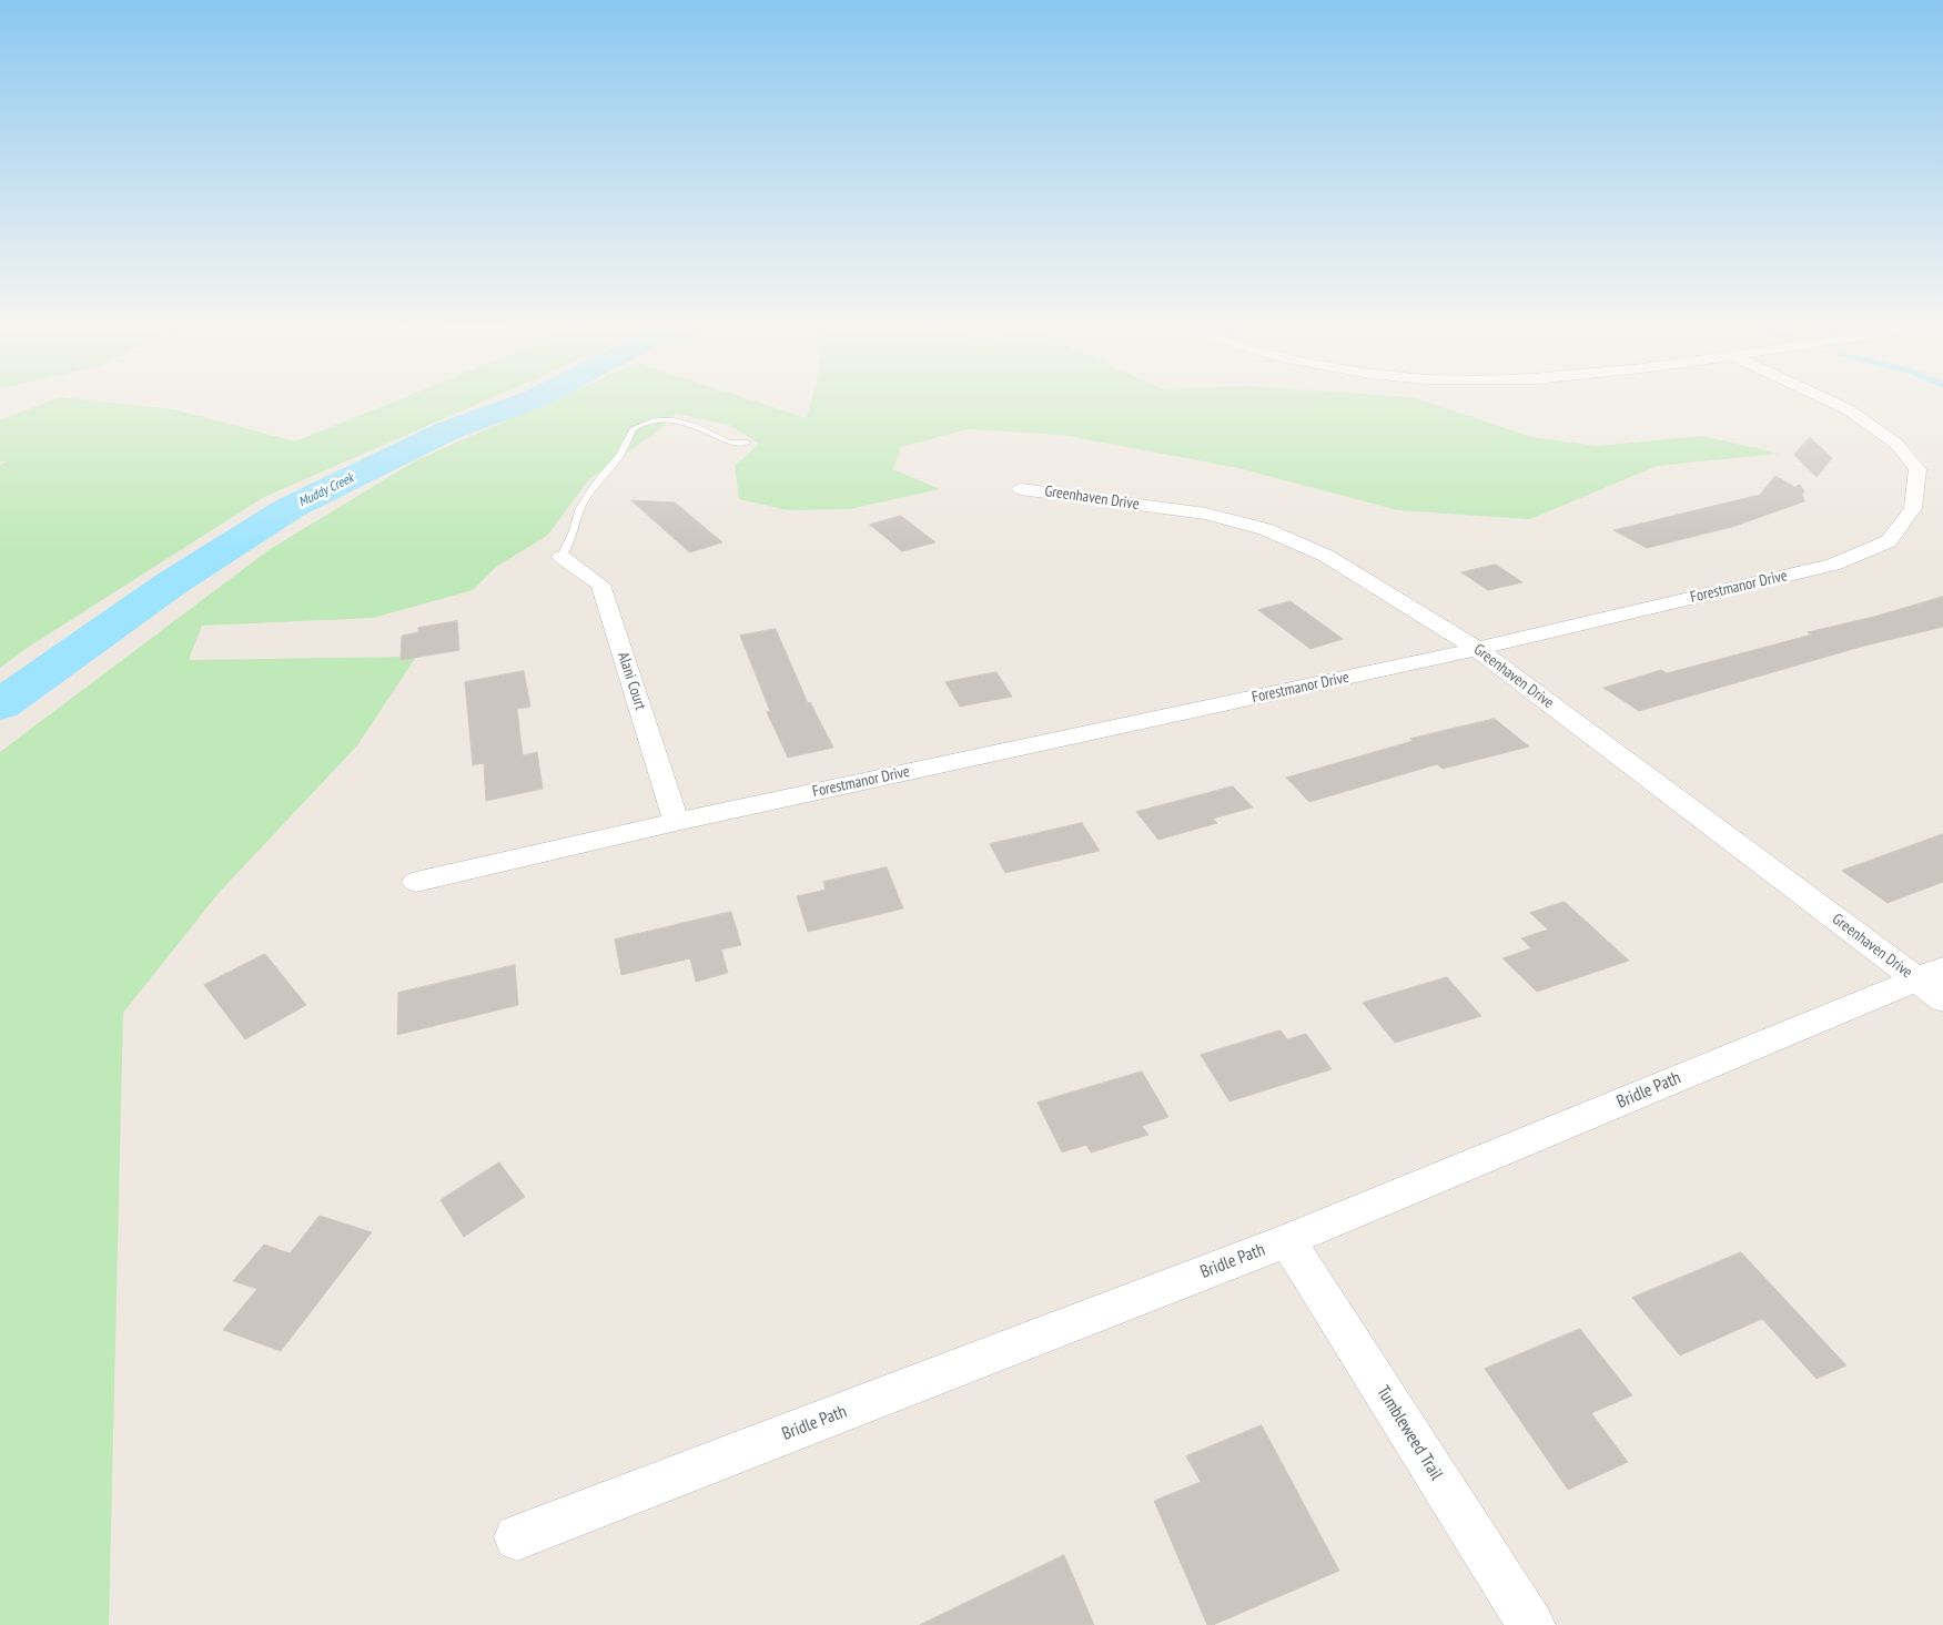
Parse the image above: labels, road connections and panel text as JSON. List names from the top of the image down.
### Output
{
  "streets": {
    "street": [
      "Greenhaven Drive",
      "Forestmanor Drive",
      "Alani Court",
      "Bridle Path",
      "Tumbleweed Trail"
    ]
  },
  "crossings": [
    ["Greenhaven Drive", "Forestmanor Drive"],
    ["Greenhaven Drive", "Bridle Path"],
    ["Forestmanor Drive", "Alani Court"],
    ["Bridle Path", "Tumbleweed Trail"]
  ],
  "water": ["Muddy Creek"]
}
